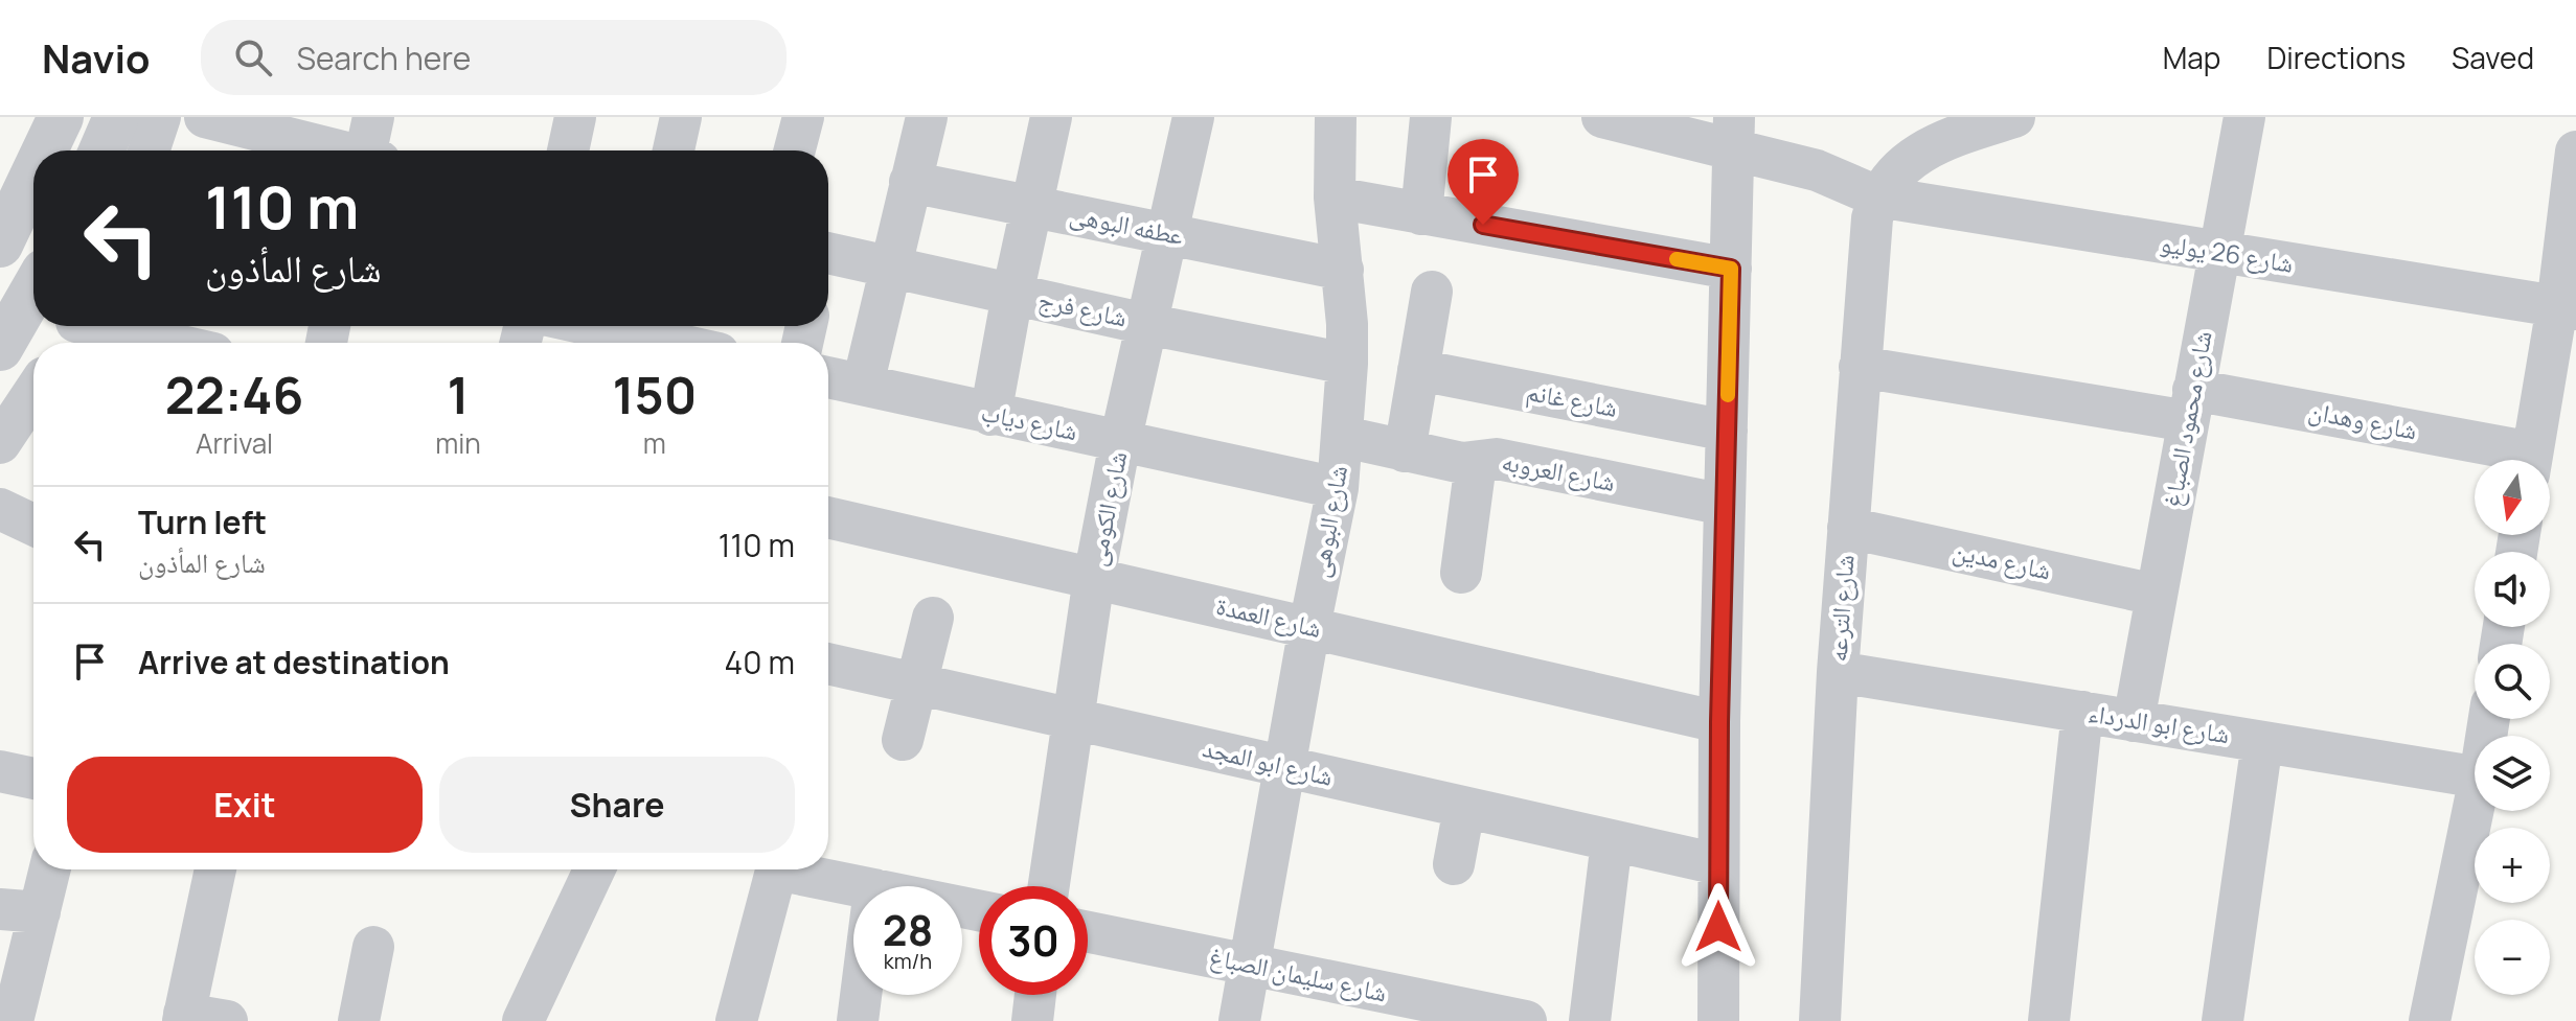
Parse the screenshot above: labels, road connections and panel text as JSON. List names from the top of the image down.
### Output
{
  "streets": {
    "street": [
      "عطفه البوهى",
      "شارع 26 يوليو",
      "شارع فرج",
      "شارع غانم",
      "شارع محمود الصباغ",
      "شارع وهدان",
      "شارع دياب",
      "شارع العروبه",
      "شارع الكومى",
      "شارع البوهى",
      "شارع مدين",
      "شارع الترعه",
      "شارع العمدة",
      "شارع ابو الدرداء",
      "شارع ابو المجد",
      "شارع سليمان الصباغ"
    ]
  },
  "crossings": [
    ["عطفه البوهى", "شارع الكومى"],
    ["عطفه البوهى", "شارع البوهى"],
    ["شارع 26 يوليو", "شارع محمود الصباغ"],
    ["شارع 26 يوليو", "شارع الترعه"],
    ["شارع فرج", "شارع الكومى"],
    ["شارع فرج", "شارع البوهى"],
    ["شارع محمود الصباغ", "شارع وهدان"],
    ["شارع محمود الصباغ", "شارع مدين"],
    ["شارع محمود الصباغ", "شارع ابو الدرداء"],
    ["شارع وهدان", "شارع الترعه"],
    ["شارع دياب", "شارع الكومى"],
    ["شارع دياب", "شارع البوهى"],
    ["شارع العروبه", "شارع البوهى"],
    ["شارع الكومى", "شارع العمدة"],
    ["شارع الكومى", "شارع ابو المجد"],
    ["شارع البوهى", "شارع العمدة"],
    ["شارع البوهى", "شارع ابو المجد"],
    ["شارع البوهى", "شارع سليمان الصباغ"],
    ["شارع مدين", "شارع الترعه"],
    ["شارع الترعه", "شارع ابو الدرداء"]
  ],
  "north": "bottom",
  "page": {
    "header": "Navio",
    "search": "Search here",
    "nav": ["Map", "Directions", "Saved"],
    "turn": ["110 m", "شارع المأذون"],
    "eta": [
      "22:46",
      "Arrival",
      "1",
      "min",
      "150",
      "m"
    ],
    "map_buttons": ["+", "−"],
    "list": [
      {
        "name": "Turn left",
        "note": "شارع المأذون",
        "value": "110 m"
      },
      {
        "name": "Arrive at destination",
        "value": "40 m"
      }
    ],
    "buttons": ["Exit", "Share"],
    "speed": "28 km/h",
    "limit": "30"
  }
}
